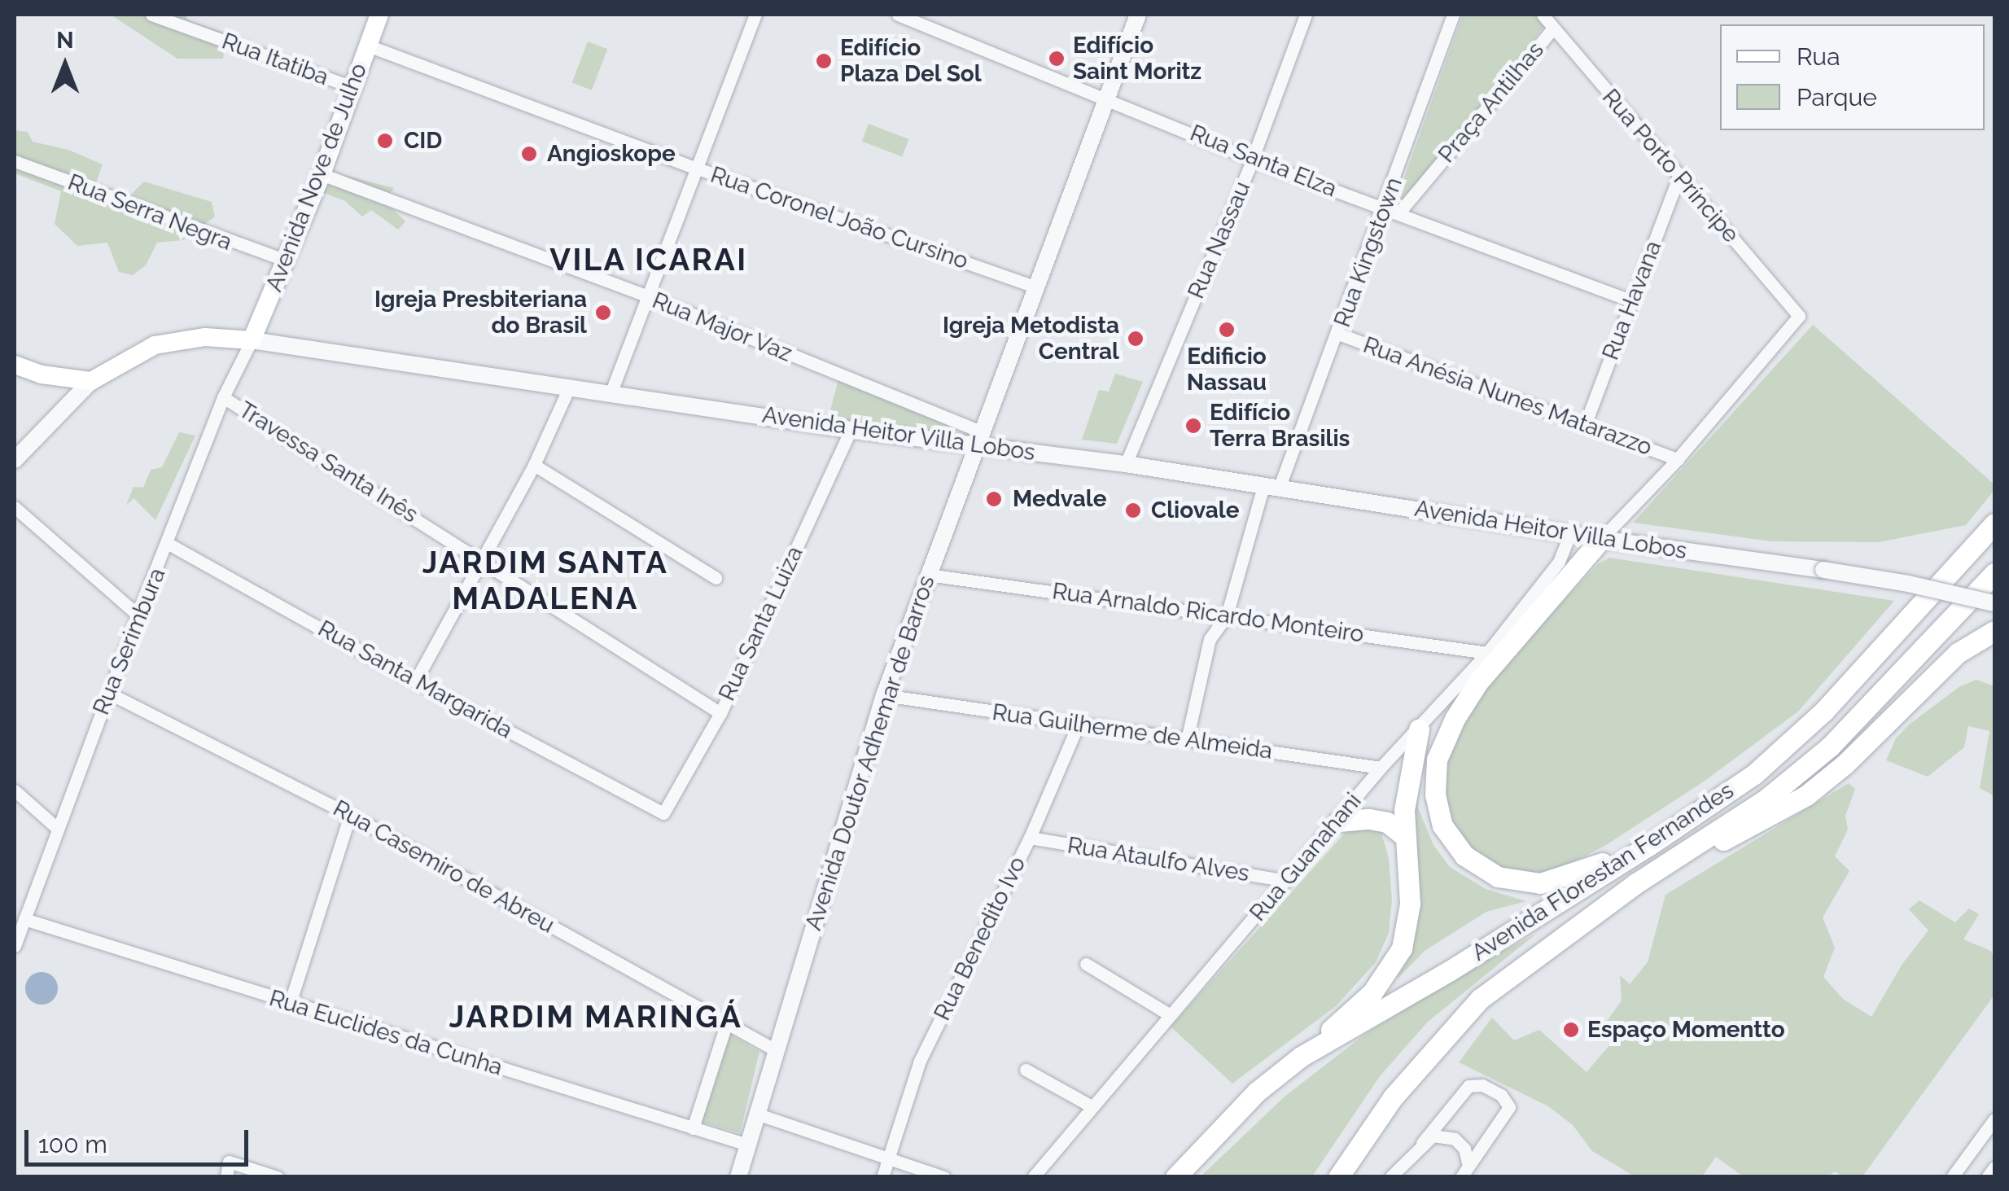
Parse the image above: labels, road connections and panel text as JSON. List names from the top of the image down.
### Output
{
  "streets": {
    "highway": ["Avenida Florestan Fernandes"],
    "main road": ["Avenida Nove de Julho", "Avenida Heitor Villa Lobos"],
    "street": [
      "Rua Itatiba",
      "Praça Antilhas",
      "Rua Santa Elza",
      "Rua Porto Príncipe",
      "Rua Serra Negra",
      "Rua Coronel João Cursino",
      "Rua Nassau",
      "Rua Kingstown",
      "Rua Havana",
      "Rua Major Vaz",
      "Rua Anésia Nunes Matarazzo",
      "Travessa Santa Inês",
      "Rua Arnaldo Ricardo Monteiro",
      "Rua Santa Luiza",
      "Rua Serimbura",
      "Rua Santa Margarida",
      "Rua Guilherme de Almeida",
      "Avenida Doutor Adhemar de Barros",
      "Rua Guanahani",
      "Rua Ataulfo Alves",
      "Rua Casemiro de Abreu",
      "Rua Benedito Ivo",
      "Rua Euclides da Cunha"
    ]
  },
  "crossings": [
    ["Rua Itatiba", "Avenida Nove de Julho"],
    ["Praça Antilhas", "Rua Santa Elza"],
    ["Praça Antilhas", "Rua Porto Príncipe"],
    ["Rua Santa Elza", "Rua Nassau"],
    ["Rua Santa Elza", "Rua Kingstown"],
    ["Rua Santa Elza", "Rua Havana"],
    ["Rua Santa Elza", "Avenida Doutor Adhemar de Barros"],
    ["Rua Porto Príncipe", "Rua Havana"],
    ["Rua Porto Príncipe", "Rua Anésia Nunes Matarazzo"],
    ["Avenida Nove de Julho", "Rua Serra Negra"],
    ["Avenida Nove de Julho", "Rua Coronel João Cursino"],
    ["Avenida Nove de Julho", "Rua Major Vaz"],
    ["Avenida Nove de Julho", "Avenida Heitor Villa Lobos"],
    ["Avenida Nove de Julho", "Rua Serimbura"],
    ["Rua Coronel João Cursino", "Avenida Doutor Adhemar de Barros"],
    ["Rua Nassau", "Avenida Heitor Villa Lobos"],
    ["Rua Kingstown", "Rua Anésia Nunes Matarazzo"],
    ["Rua Kingstown", "Avenida Heitor Villa Lobos"],
    ["Rua Kingstown", "Rua Arnaldo Ricardo Monteiro"],
    ["Rua Kingstown", "Rua Guilherme de Almeida"],
    ["Rua Havana", "Rua Anésia Nunes Matarazzo"],
    ["Rua Major Vaz", "Avenida Heitor Villa Lobos"],
    ["Rua Major Vaz", "Avenida Doutor Adhemar de Barros"],
    ["Avenida Heitor Villa Lobos", "Rua Santa Luiza"],
    ["Avenida Heitor Villa Lobos", "Rua Serimbura"],
    ["Avenida Heitor Villa Lobos", "Avenida Doutor Adhemar de Barros"],
    ["Avenida Heitor Villa Lobos", "Rua Guanahani"],
    ["Travessa Santa Inês", "Rua Santa Luiza"],
    ["Travessa Santa Inês", "Rua Serimbura"],
    ["Rua Arnaldo Ricardo Monteiro", "Avenida Doutor Adhemar de Barros"],
    ["Rua Arnaldo Ricardo Monteiro", "Rua Guanahani"],
    ["Rua Santa Luiza", "Rua Santa Margarida"],
    ["Rua Serimbura", "Rua Santa Margarida"],
    ["Rua Serimbura", "Rua Casemiro de Abreu"],
    ["Rua Serimbura", "Rua Euclides da Cunha"],
    ["Rua Guilherme de Almeida", "Avenida Doutor Adhemar de Barros"],
    ["Rua Guilherme de Almeida", "Rua Guanahani"],
    ["Rua Guilherme de Almeida", "Rua Benedito Ivo"],
    ["Avenida Doutor Adhemar de Barros", "Rua Casemiro de Abreu"],
    ["Avenida Doutor Adhemar de Barros", "Rua Euclides da Cunha"],
    ["Rua Guanahani", "Rua Ataulfo Alves"],
    ["Rua Ataulfo Alves", "Rua Benedito Ivo"]
  ],
  "districts": ["VILA ICARAI", "JARDIM SANTA MADALENA", "JARDIM MARINGÁ"],
  "places": [
    "Edifício Saint Moritz",
    "Edifício Plaza Del Sol",
    "CID",
    "Angioskope",
    "Igreja Presbiteriana do Brasil",
    "Edificio Nassau",
    "Igreja Metodista Central",
    "Edifício Terra Brasilis",
    "Medvale",
    "Cliovale",
    "Espaço Momentto"
  ],
  "legend": ["Rua", "Parque"],
  "scale_bar": "100 m",
  "north": "top"
}
